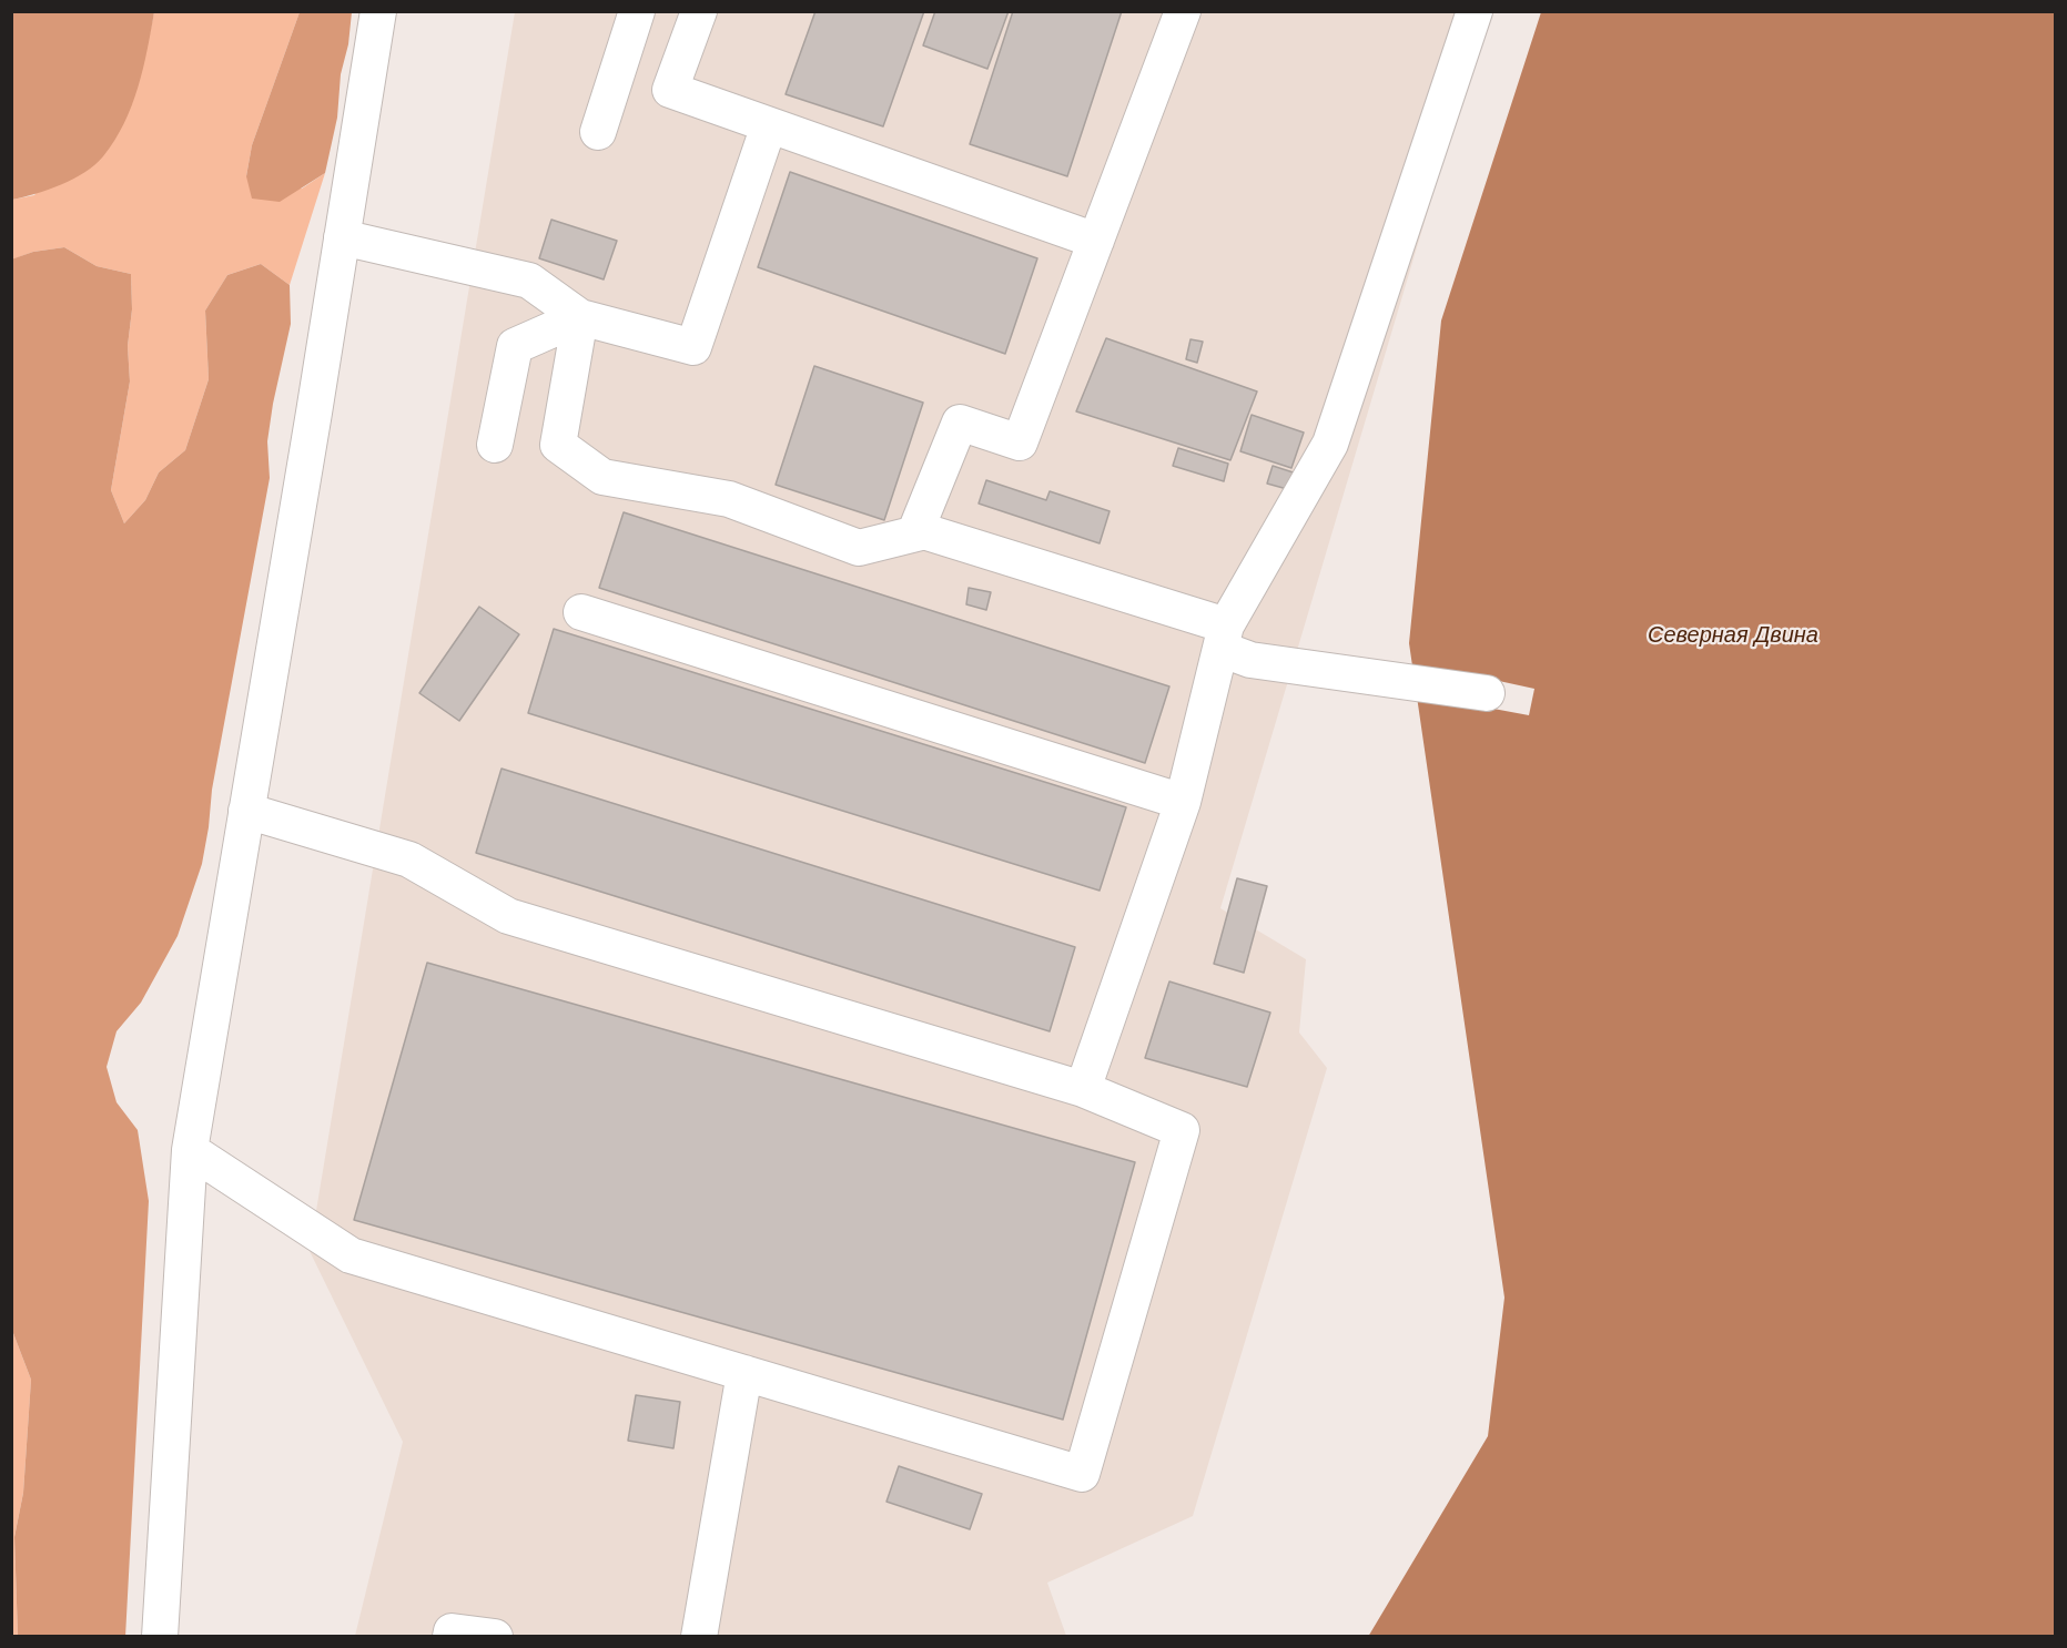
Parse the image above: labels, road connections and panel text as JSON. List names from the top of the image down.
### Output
{
  "water": ["Северная Двина"]
}
